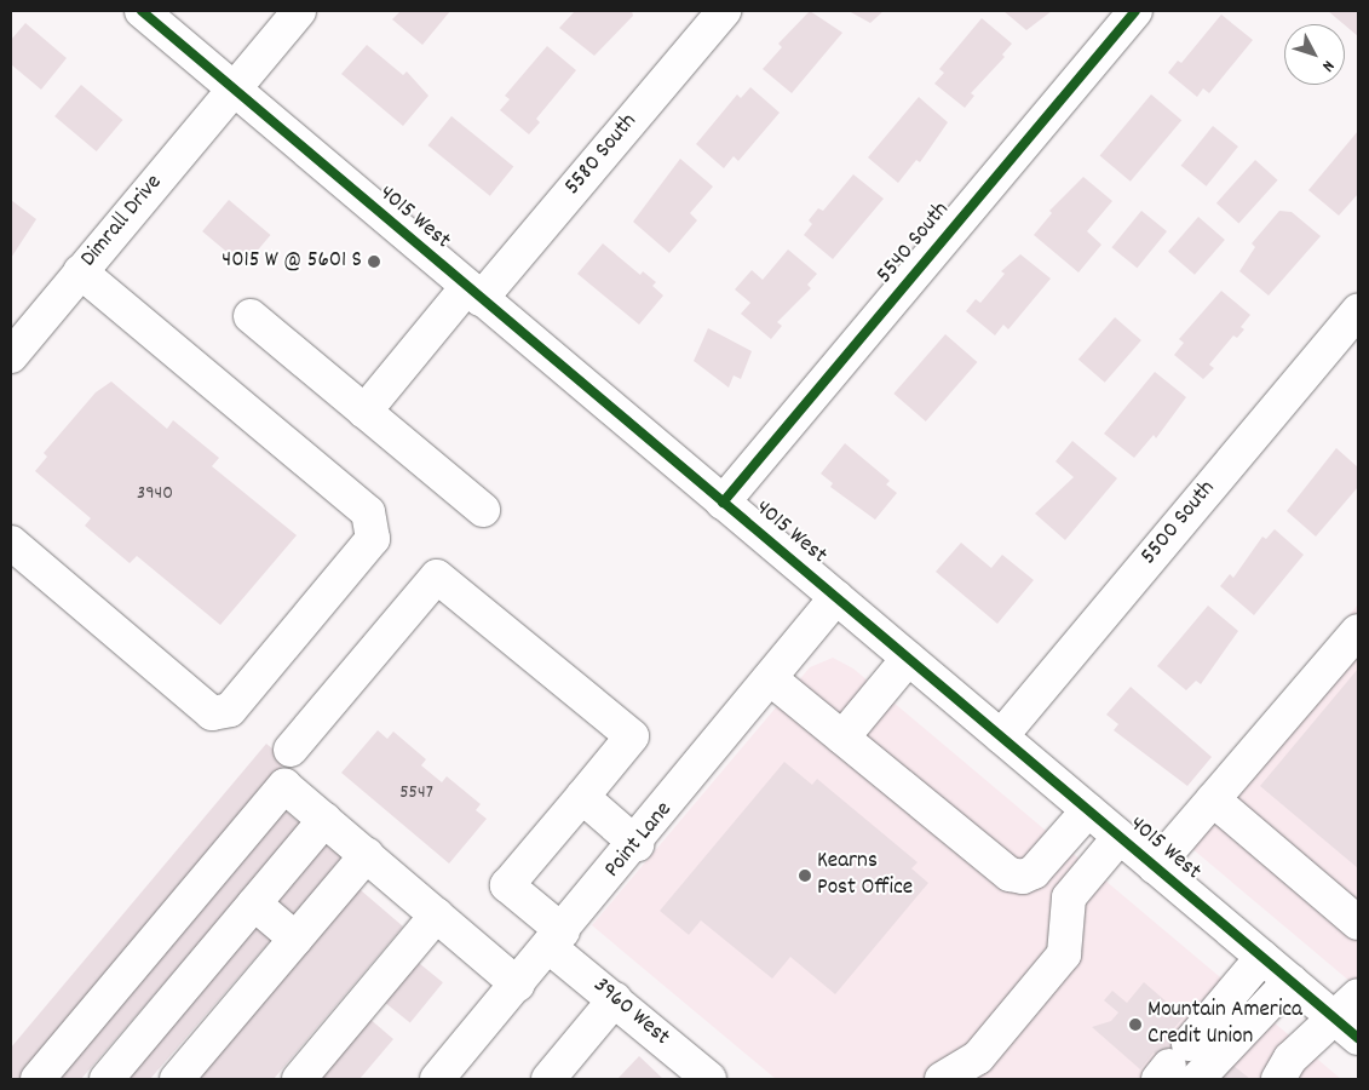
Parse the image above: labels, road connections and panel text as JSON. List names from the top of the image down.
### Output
{
  "streets": {
    "street": [
      "5580 South",
      "4015 West",
      "Dimrall Drive",
      "5540 South",
      "5500 South",
      "Point Lane",
      "3960 West"
    ]
  },
  "crossings": [
    ["5580 South", "4015 West"],
    ["4015 West", "Dimrall Drive"],
    ["4015 West", "5540 South"],
    ["4015 West", "5500 South"],
    ["4015 West", "Point Lane"],
    ["Point Lane", "3960 West"]
  ],
  "places": ["4015 W @ 5601 S", "Kearns Post Office", "Mountain America Credit Union"],
  "house_numbers": ["3940", "5547"],
  "north": "bottom right"
}
